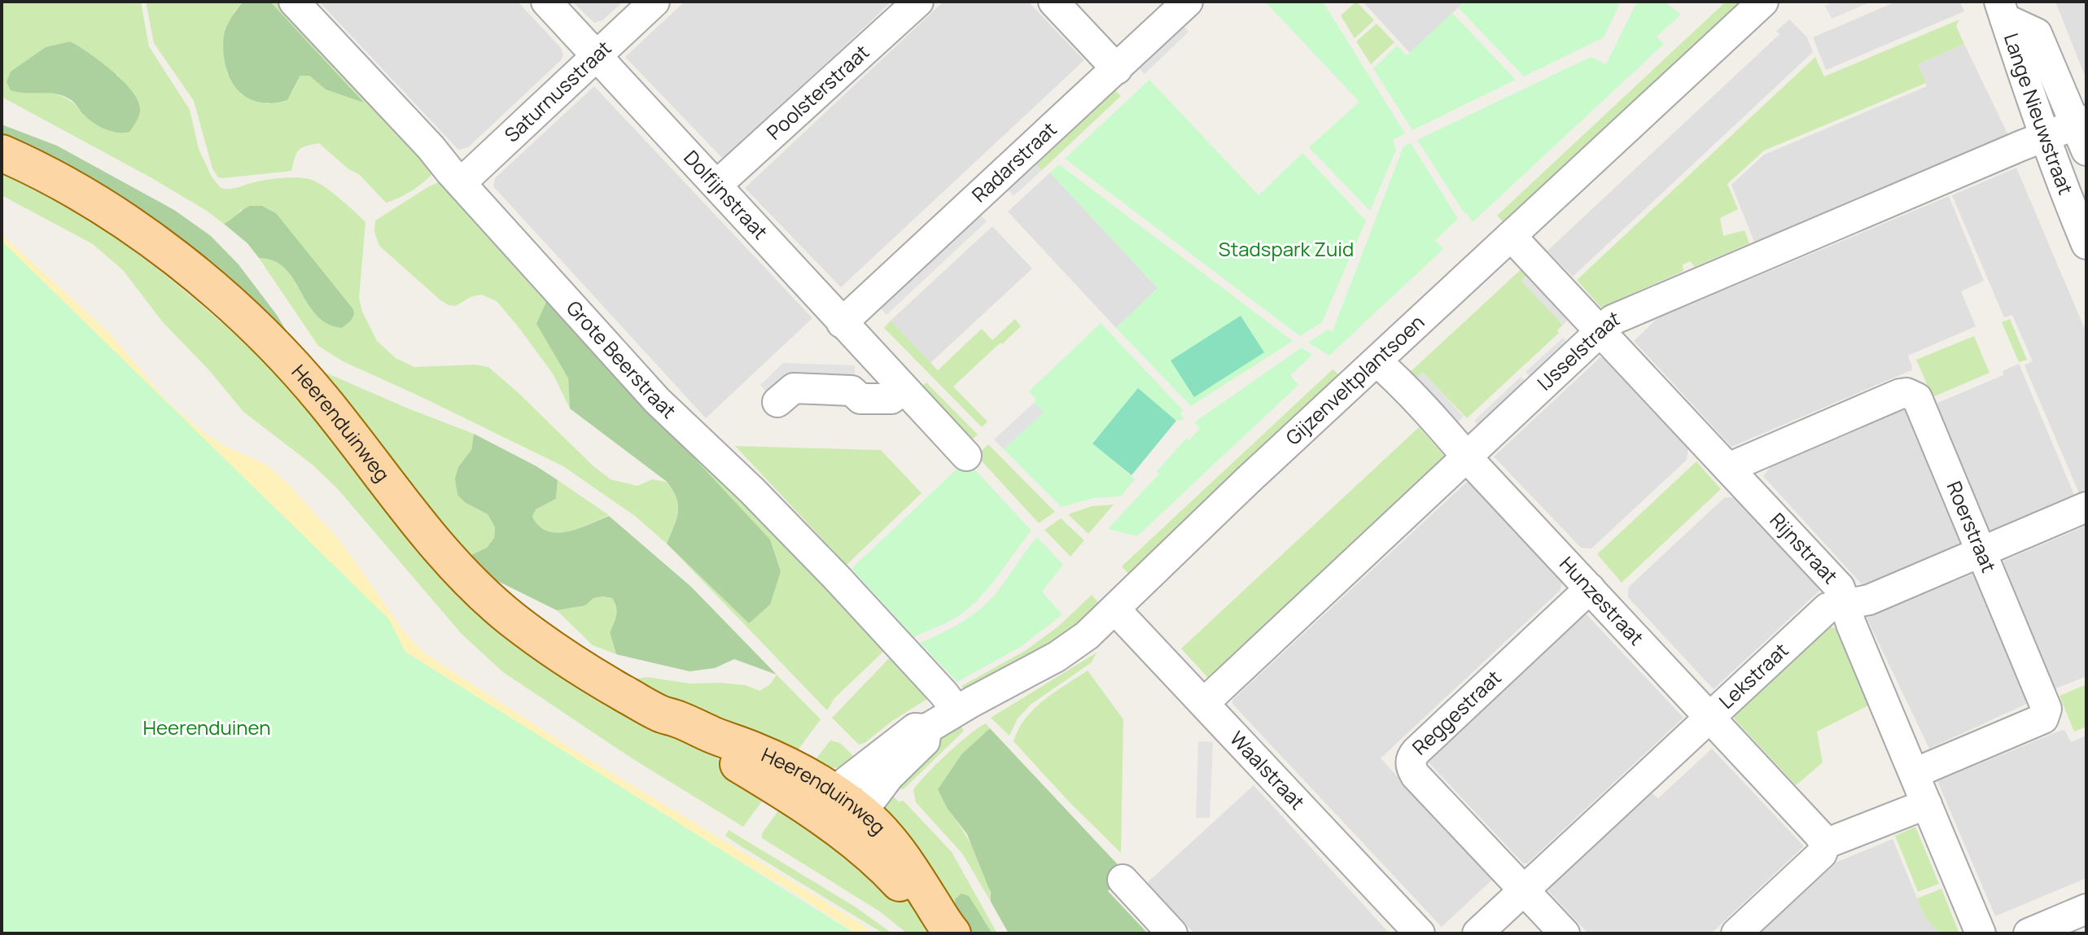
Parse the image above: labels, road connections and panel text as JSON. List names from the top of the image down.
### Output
{
  "streets": {
    "main road": ["Heerenduinweg"],
    "street": [
      "Saturnusstraat",
      "Poolsterstraat",
      "Lange Nieuwstraat",
      "Radarstraat",
      "Dolfijnstraat",
      "IJsselstraat",
      "Grote Beerstraat",
      "Gijzenveltplantsoen",
      "Roerstraat",
      "Rijnstraat",
      "Hunzestraat",
      "Lekstraat",
      "Reggestraat",
      "Waalstraat"
    ]
  },
  "crossings": [
    ["Saturnusstraat", "Dolfijnstraat"],
    ["Saturnusstraat", "Grote Beerstraat"],
    ["Poolsterstraat", "Dolfijnstraat"],
    ["Lange Nieuwstraat", "IJsselstraat"],
    ["Radarstraat", "Dolfijnstraat"],
    ["IJsselstraat", "Rijnstraat"],
    ["IJsselstraat", "Hunzestraat"],
    ["IJsselstraat", "Waalstraat"],
    ["Grote Beerstraat", "Gijzenveltplantsoen"],
    ["Gijzenveltplantsoen", "Heerenduinweg"],
    ["Gijzenveltplantsoen", "Rijnstraat"],
    ["Gijzenveltplantsoen", "Hunzestraat"],
    ["Gijzenveltplantsoen", "Waalstraat"],
    ["Roerstraat", "Rijnstraat"],
    ["Roerstraat", "Lekstraat"],
    ["Rijnstraat", "Lekstraat"],
    ["Hunzestraat", "Lekstraat"],
    ["Hunzestraat", "Reggestraat"],
    ["Lekstraat", "Reggestraat"]
  ],
  "parks": ["Stadspark Zuid", "Heerenduinen"]
}
